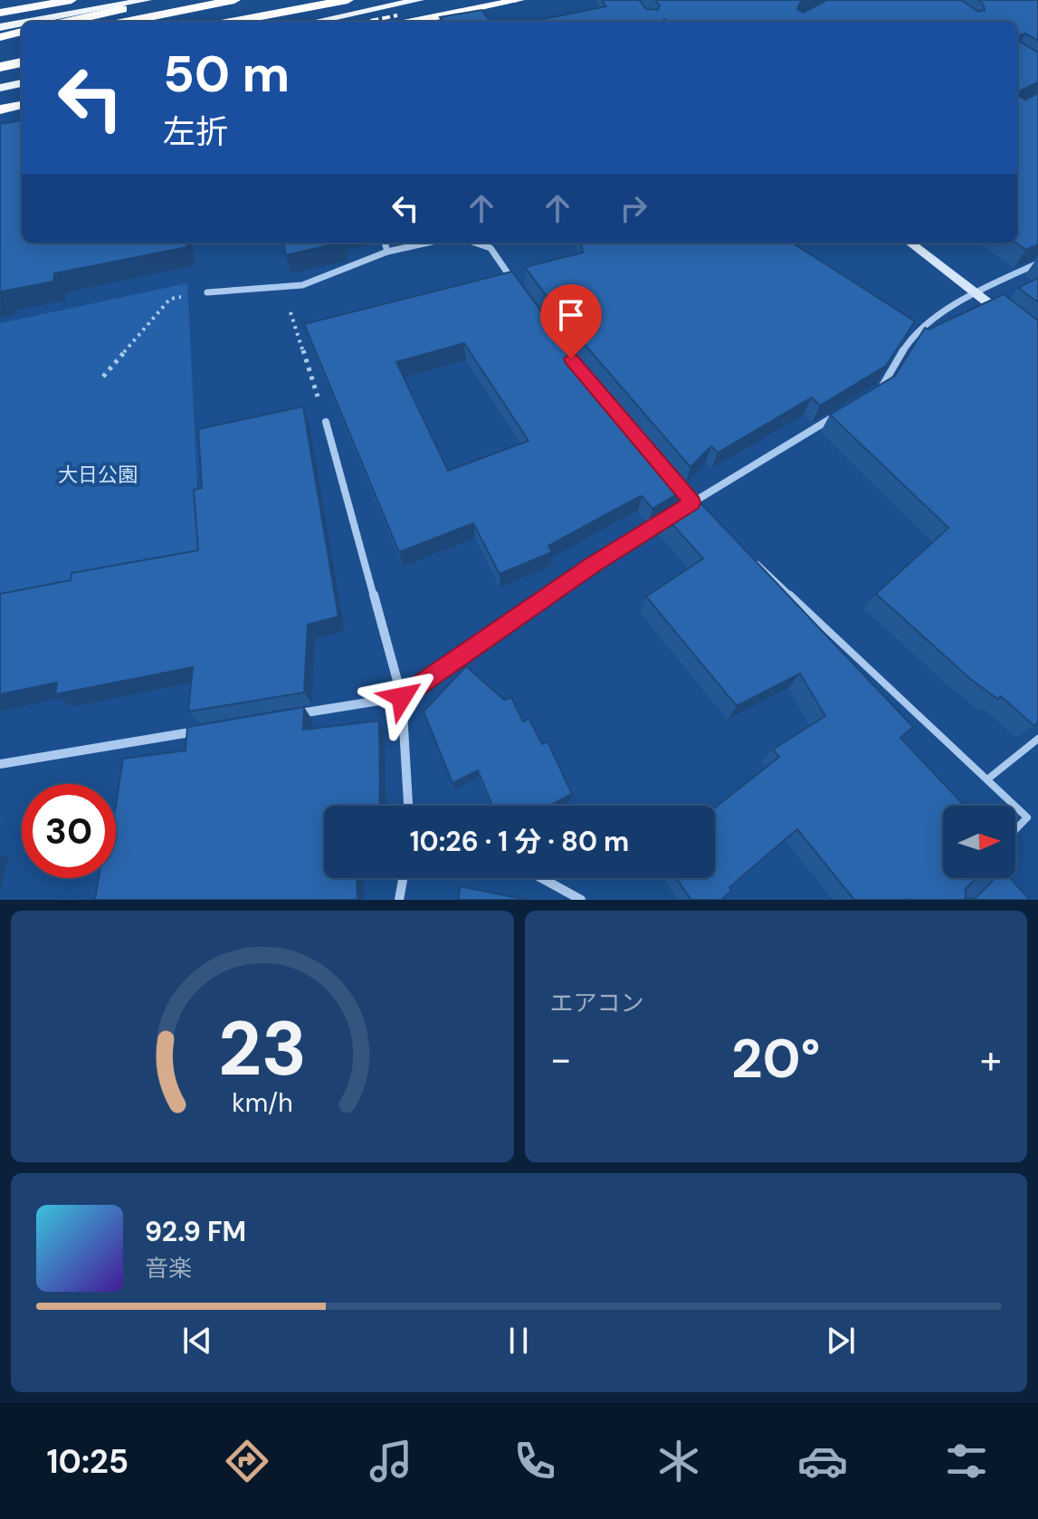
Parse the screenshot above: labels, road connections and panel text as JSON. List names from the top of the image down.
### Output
{
  "parks": ["大日公園"],
  "north": "right",
  "page": {
    "turn": ["50 m", "左折"],
    "limit": "30",
    "trip": "10:26 · 1 分 · 80 m",
    "tile": "エアコン",
    "heat": ["−", "20°", "+"],
    "song": ["92.9 FM", "音楽"],
    "tabs": "10:25",
    "gauge": ["23", "km/h"]
  }
}
